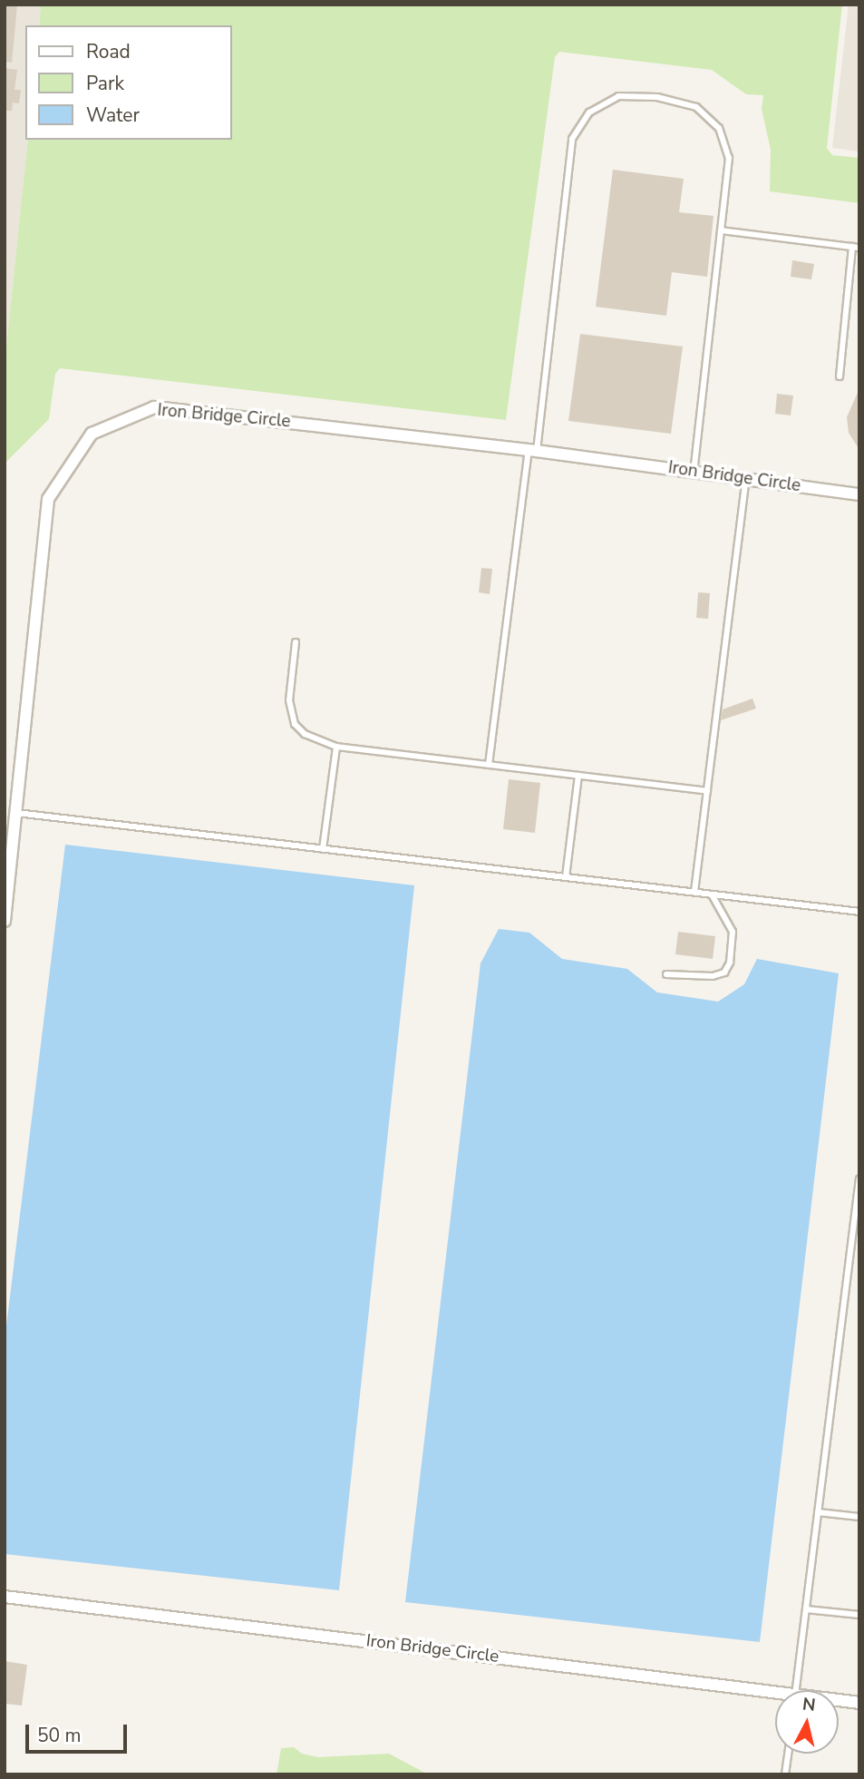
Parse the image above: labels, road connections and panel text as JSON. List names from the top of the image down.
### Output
{
  "streets": {
    "street": ["Iron Bridge Circle"]
  },
  "legend": ["Road", "Park", "Water"],
  "scale_bar": "50 m",
  "north": "top"
}
